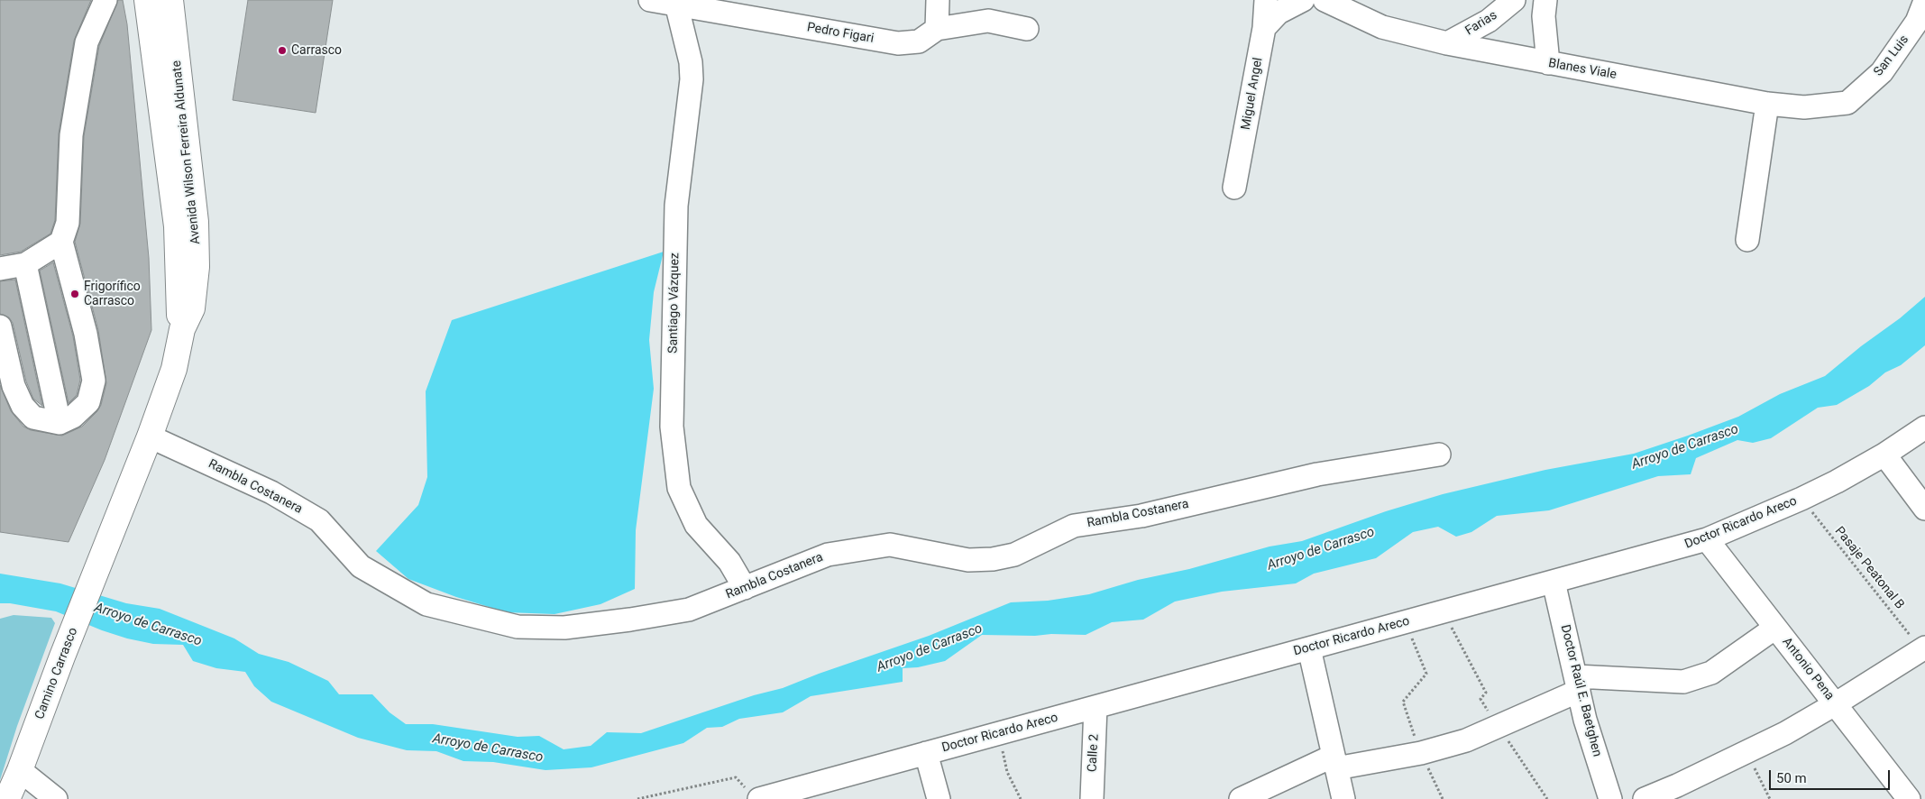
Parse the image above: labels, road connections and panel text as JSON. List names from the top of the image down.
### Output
{
  "streets": {
    "main road": ["Avenida Wilson Ferreira Aldunate", "Camino Carrasco"],
    "street": [
      "Farias",
      "Pedro Figari",
      "San Luis",
      "Blanes Viale",
      "Miguel Angel",
      "Santiago Vázquez",
      "Rambla Costanera",
      "Doctor Ricardo Areco",
      "Antonio Pena",
      "Doctor Raúl E. Baetghen",
      "Calle 2"
    ],
    "path": ["Pasaje Peatonal B"]
  },
  "crossings": [
    ["Farias", "Blanes Viale"],
    ["Pedro Figari", "Santiago Vázquez"],
    ["San Luis", "Blanes Viale"],
    ["Avenida Wilson Ferreira Aldunate", "Rambla Costanera"],
    ["Avenida Wilson Ferreira Aldunate", "Camino Carrasco"],
    ["Santiago Vázquez", "Rambla Costanera"],
    ["Doctor Ricardo Areco", "Pasaje Peatonal B"],
    ["Doctor Ricardo Areco", "Antonio Pena"],
    ["Doctor Ricardo Areco", "Doctor Raúl E. Baetghen"],
    ["Doctor Ricardo Areco", "Calle 2"]
  ],
  "water": ["Arroyo de Carrasco"],
  "places": ["Carrasco", "Frigorífico Carrasco"],
  "scale_bar": "50 m"
}
